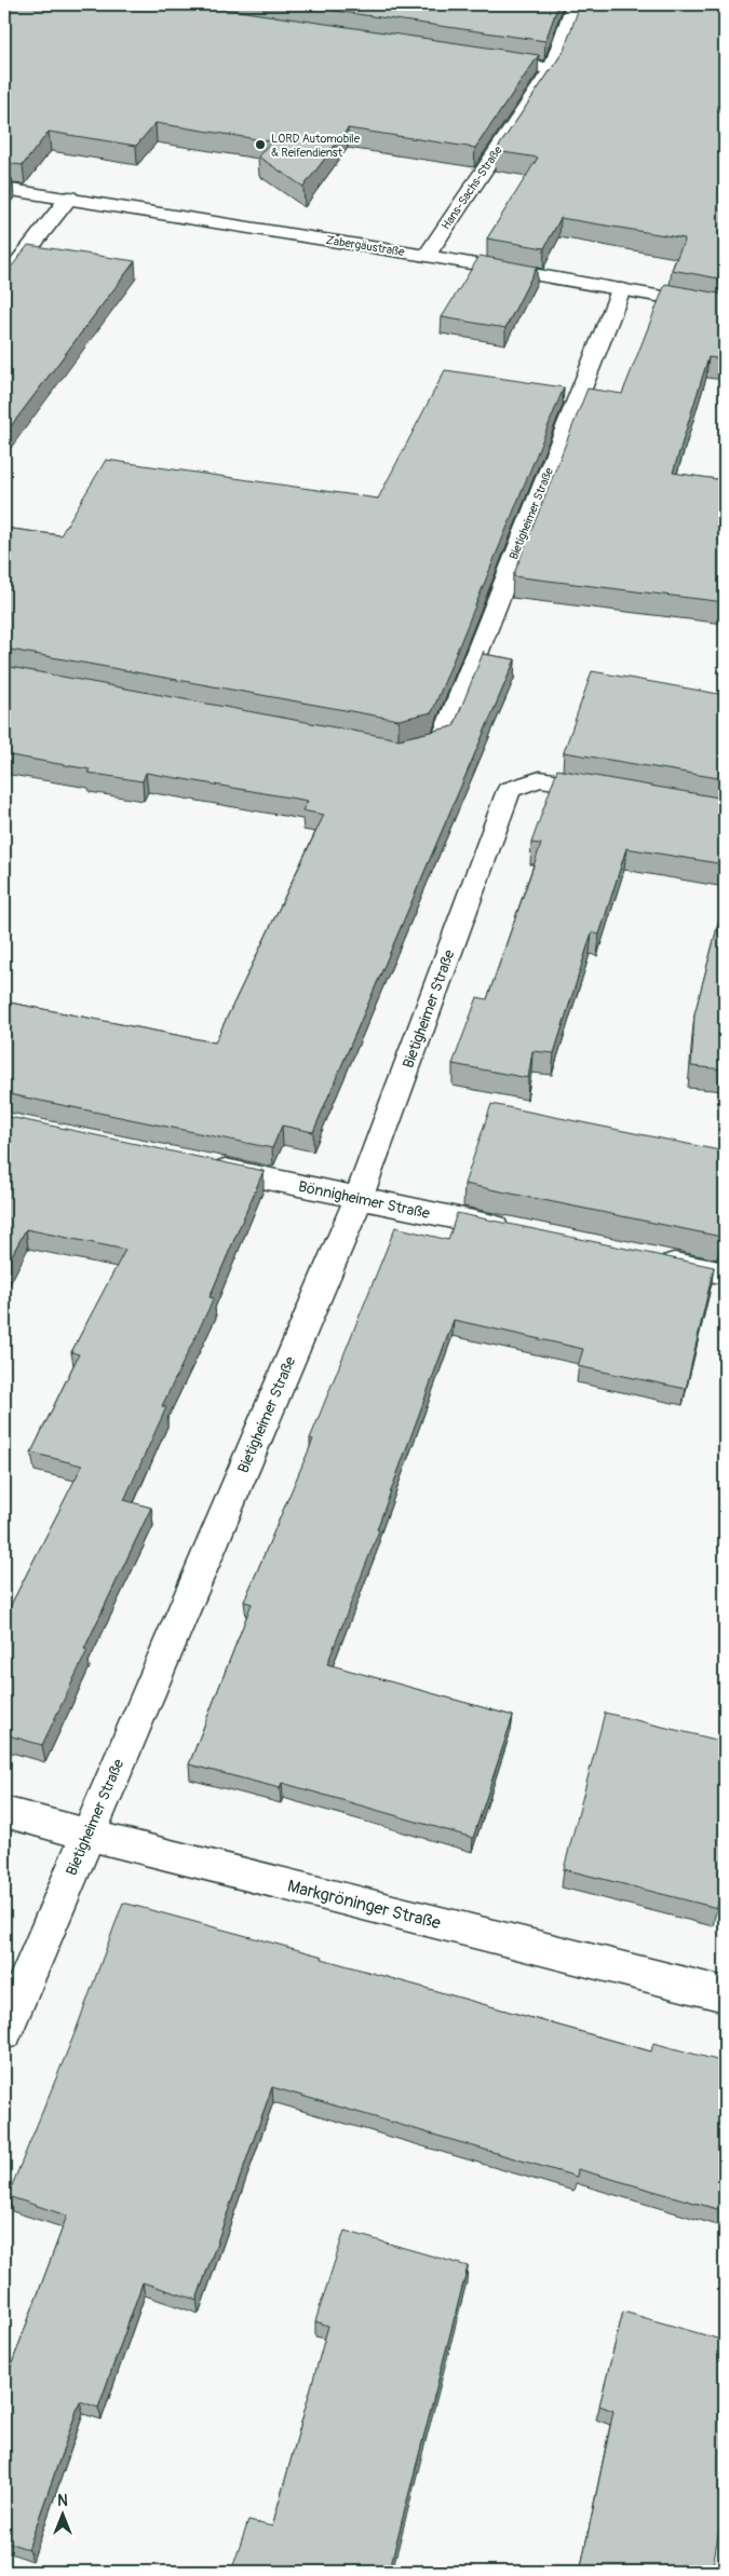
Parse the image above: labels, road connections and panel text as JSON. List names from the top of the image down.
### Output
{
  "streets": {
    "street": [
      "Hans-Sachs-Straße",
      "Zabergäustraße",
      "Bietigheimer Straße",
      "Bönnigheimer Straße",
      "Markgröninger Straße"
    ]
  },
  "crossings": [
    ["Hans-Sachs-Straße", "Zabergäustraße"],
    ["Zabergäustraße", "Bietigheimer Straße"],
    ["Bietigheimer Straße", "Bönnigheimer Straße"],
    ["Bietigheimer Straße", "Markgröninger Straße"]
  ],
  "places": ["LORD Automobile & Reifendienst"],
  "north": "top"
}
